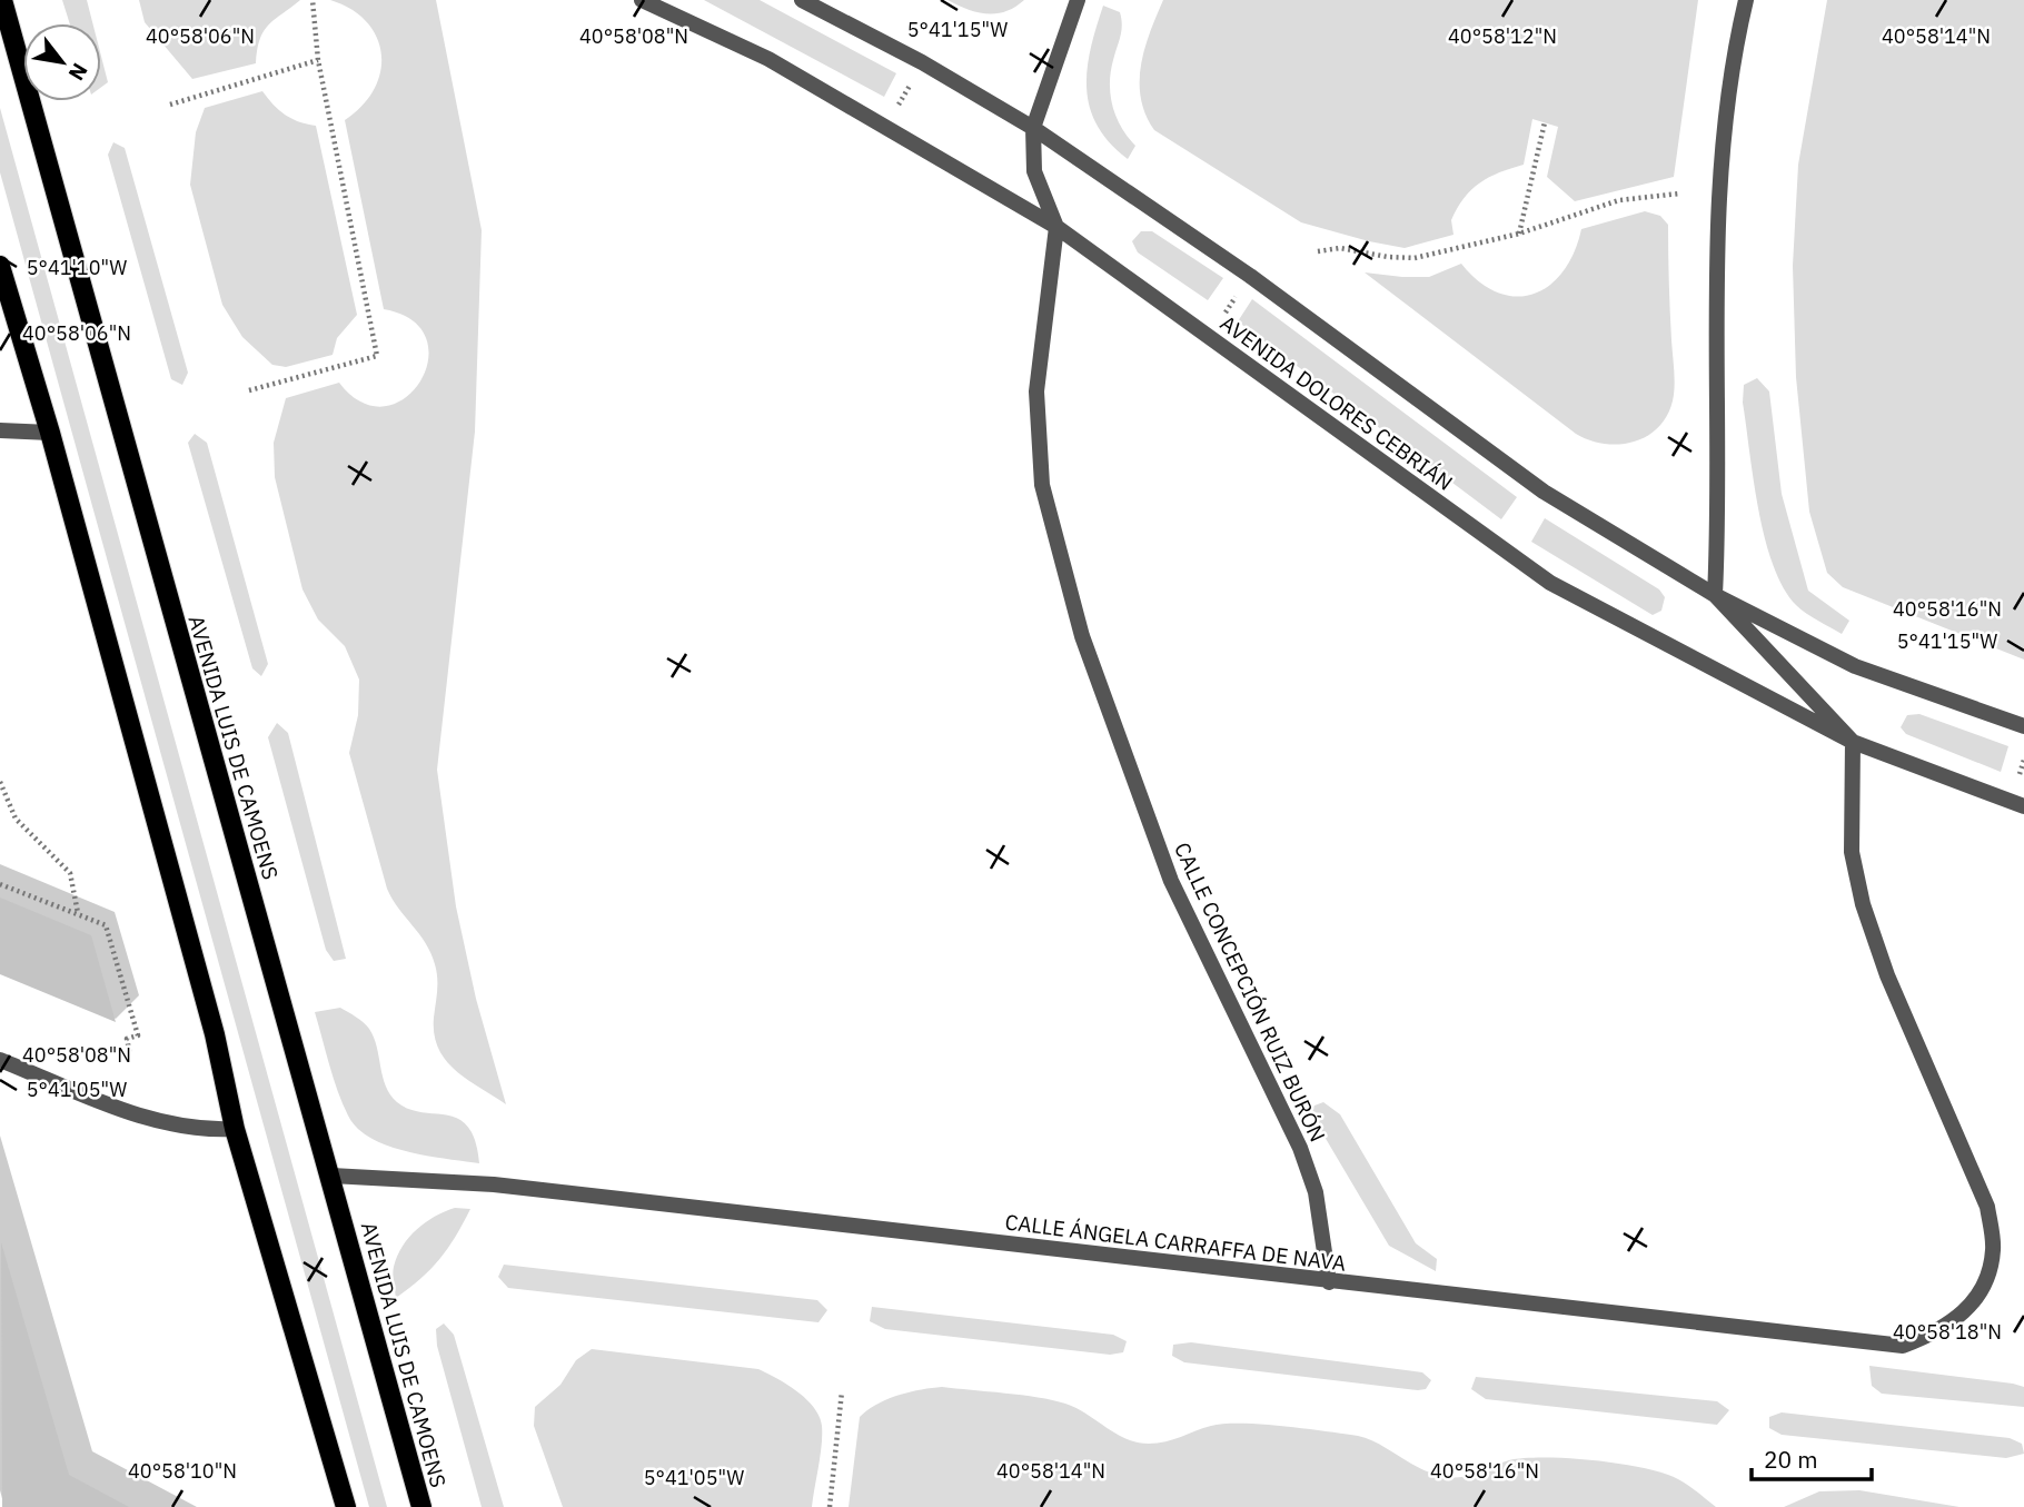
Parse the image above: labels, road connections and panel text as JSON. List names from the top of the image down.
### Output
{
  "streets": {
    "main road": ["AVENIDA LUIS DE CAMOENS"],
    "street": ["AVENIDA DOLORES CEBRIÁN", "CALLE CONCEPCIÓN RUIZ BURÓN", "CALLE ÁNGELA CARRAFFA DE NAVA"]
  },
  "crossings": [
    ["AVENIDA DOLORES CEBRIÁN", "CALLE CONCEPCIÓN RUIZ BURÓN"],
    ["AVENIDA DOLORES CEBRIÁN", "CALLE ÁNGELA CARRAFFA DE NAVA"],
    ["AVENIDA LUIS DE CAMOENS", "CALLE ÁNGELA CARRAFFA DE NAVA"],
    ["CALLE CONCEPCIÓN RUIZ BURÓN", "CALLE ÁNGELA CARRAFFA DE NAVA"]
  ],
  "scale_bar": "20 m",
  "north": "bottom right",
  "coordinates": [
    "5°41'15\"W",
    "40°58'12\"N",
    "40°58'14\"N",
    "40°58'06\"N",
    "40°58'08\"N",
    "5°41'10\"W",
    "40°58'16\"N",
    "5°41'05\"W",
    "40°58'18\"N",
    "40°58'10\"N"
  ]
}
